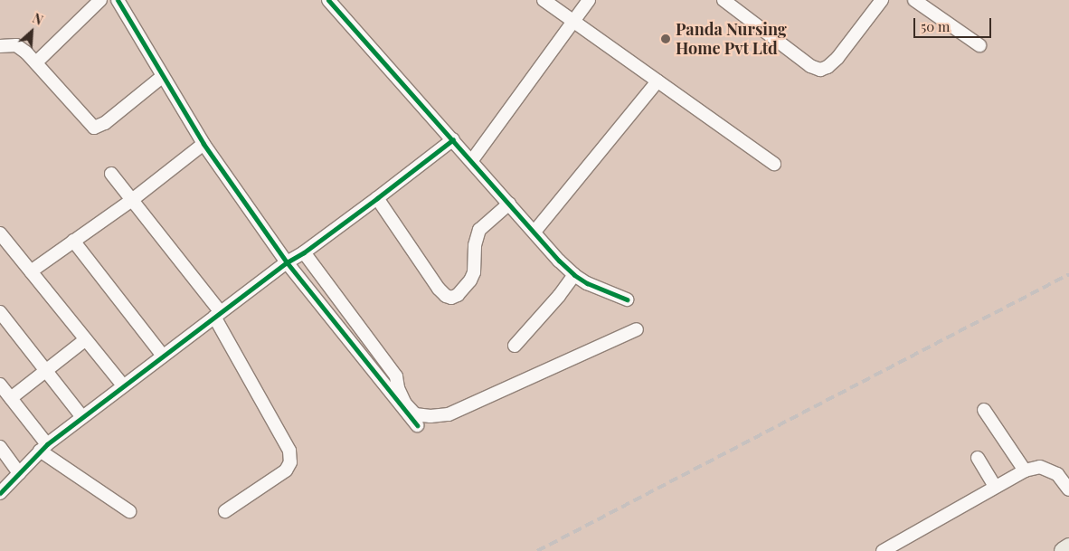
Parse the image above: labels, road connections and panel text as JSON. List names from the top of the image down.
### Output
{
  "places": ["Panda Nursing Home Pvt Ltd"],
  "scale_bar": "50 m",
  "north": "top right"
}
